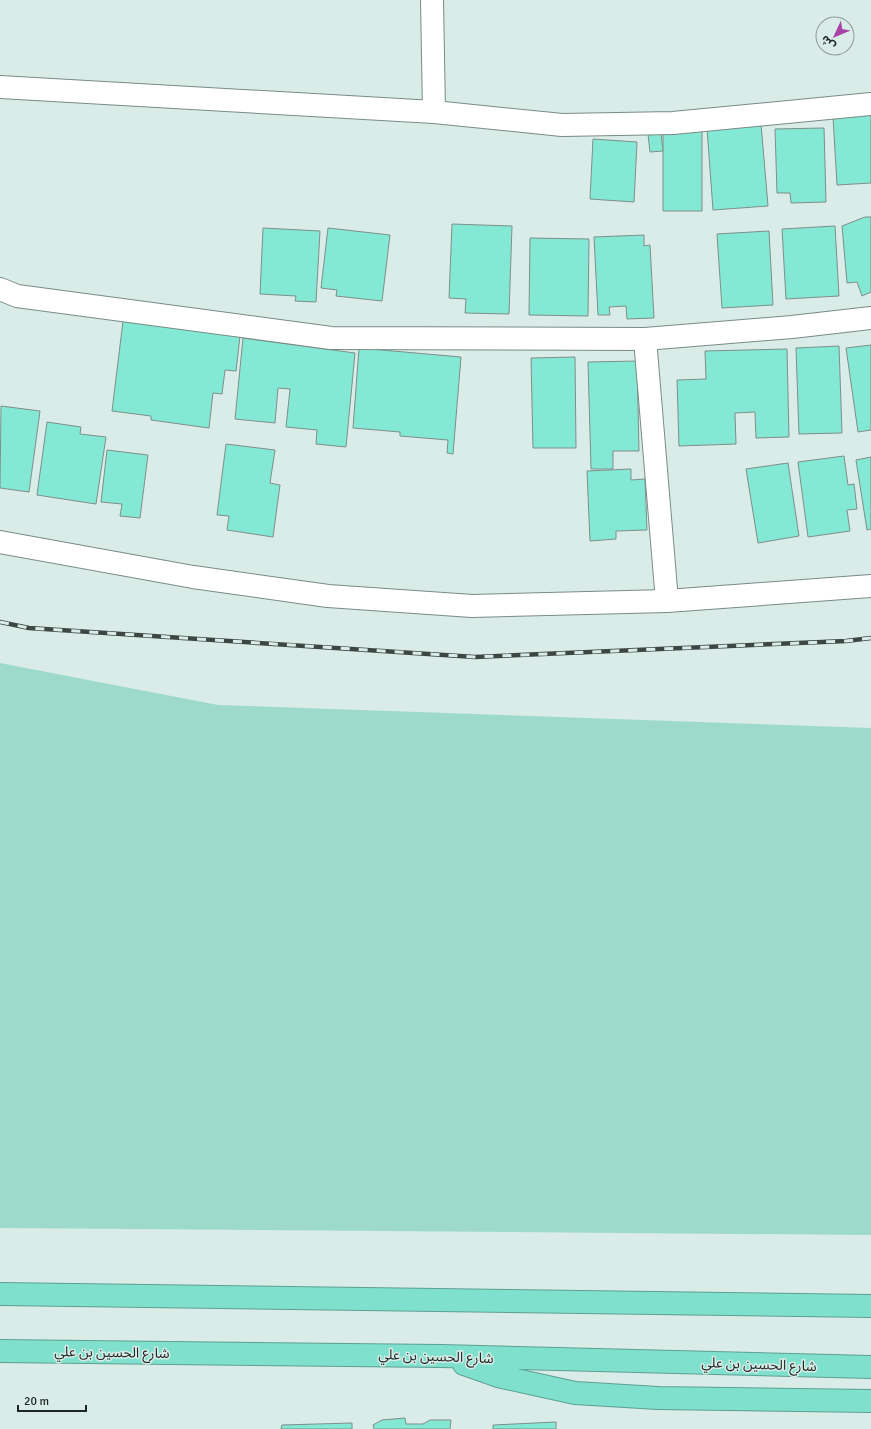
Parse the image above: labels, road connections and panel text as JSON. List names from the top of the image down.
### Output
{
  "streets": {
    "highway": ["شارع الحسين بن علي"]
  },
  "scale_bar": "20 m",
  "north": "bottom left"
}
